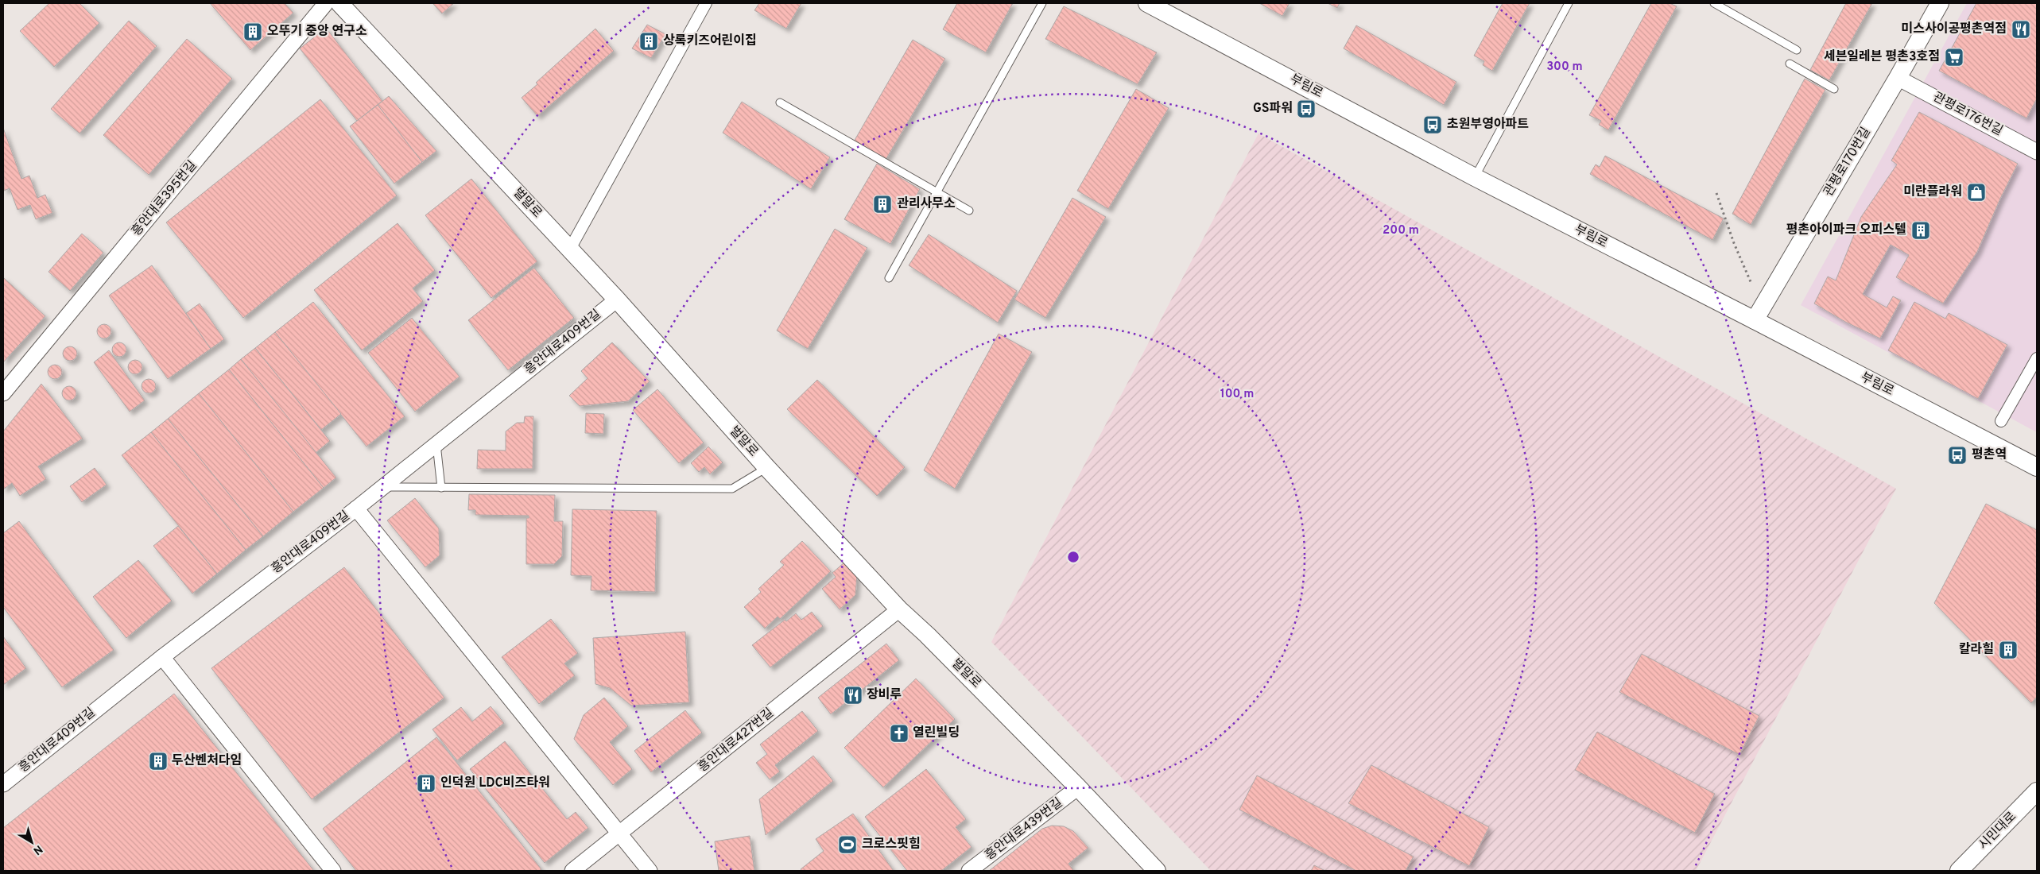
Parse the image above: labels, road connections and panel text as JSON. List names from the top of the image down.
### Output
{
  "streets": {
    "street": [
      "부림로",
      "관평로176번길",
      "관평로170번길",
      "흥안대로395번길",
      "벌말로",
      "흥안대로409번길",
      "흥안대로427번길",
      "흥안대로439번길",
      "시민대로"
    ]
  },
  "crossings": [
    ["부림로", "관평로170번길"],
    ["관평로176번길", "관평로170번길"],
    ["벌말로", "흥안대로409번길"],
    ["벌말로", "흥안대로427번길"],
    ["벌말로", "흥안대로439번길"]
  ],
  "places": {
    "restaurant": ["미스사이공평촌역점", "장비루"],
    "building": [
      "오뚜기 중앙 연구소",
      "상록키즈어린이집",
      "관리사무소",
      "평촌아이파크 오피스텔",
      "칼라힐",
      "두산벤처다임",
      "인덕원 LDC비즈타워"
    ],
    "supermarket": ["세븐일레븐 평촌3호점"],
    "bus stop": ["GS파워", "초원부영아파트", "평촌역"],
    "shop": ["미란플라워"],
    "church": ["열린빌딩"],
    "sports": ["크로스핏힘"]
  },
  "north": "bottom right",
  "rings": ["300 m", "200 m", "100 m"]
}
